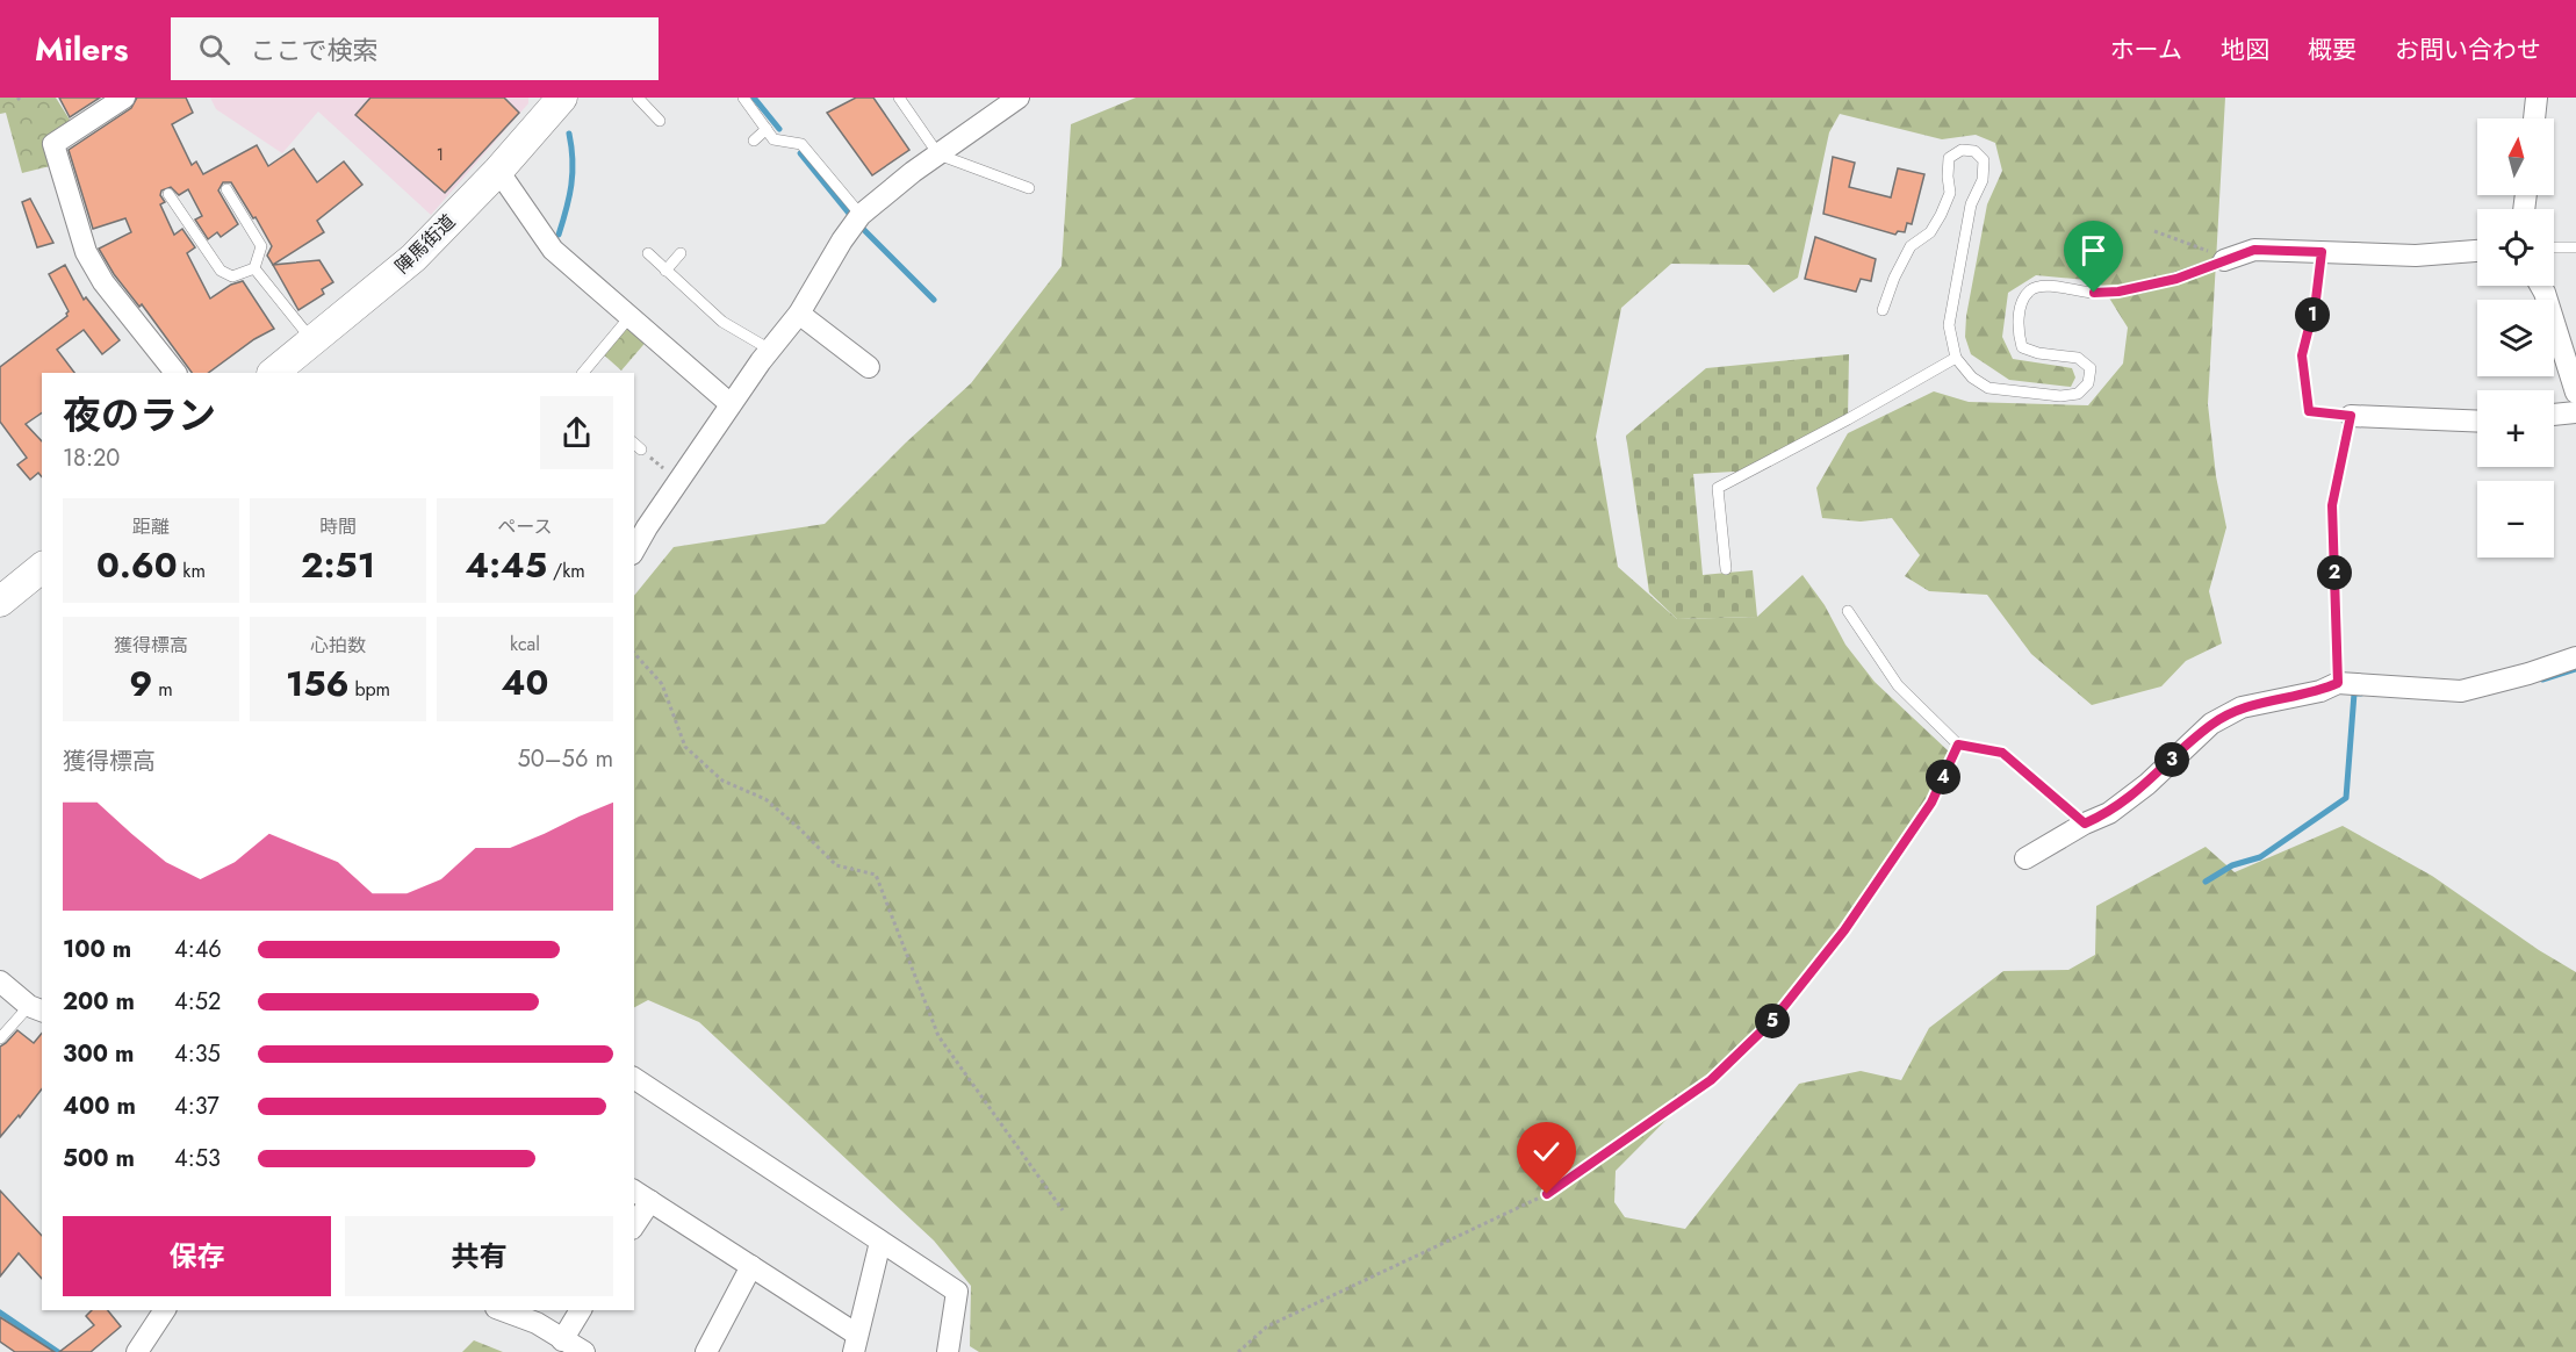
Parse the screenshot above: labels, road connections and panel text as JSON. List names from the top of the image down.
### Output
{
  "streets": {
    "main road": ["陣馬街道"]
  },
  "house_numbers": ["1"],
  "north": "top",
  "page": {
    "header": "Milers",
    "search": "ここで検索",
    "nav": [
      "ホーム",
      "地図",
      "概要",
      "お問い合わせ"
    ],
    "map_buttons": ["+", "−"],
    "pins": [
      "1",
      "2",
      "3",
      "4",
      "5"
    ],
    "heading": ["夜のラン", "18:20"],
    "stats": [
      ["距離", "0.60 km"],
      ["時間", "2:51"],
      ["ペース", "4:45 /km"],
      ["獲得標高", "9 m"],
      ["心拍数", "156 bpm"],
      ["kcal", "40"]
    ],
    "chart": ["獲得標高", "50–56 m"],
    "list": [
      {
        "name": "100 m",
        "note": "4:46"
      },
      {
        "name": "200 m",
        "note": "4:52"
      },
      {
        "name": "300 m",
        "note": "4:35"
      },
      {
        "name": "400 m",
        "note": "4:37"
      },
      {
        "name": "500 m",
        "note": "4:53"
      }
    ],
    "buttons": ["保存", "共有"]
  }
}
